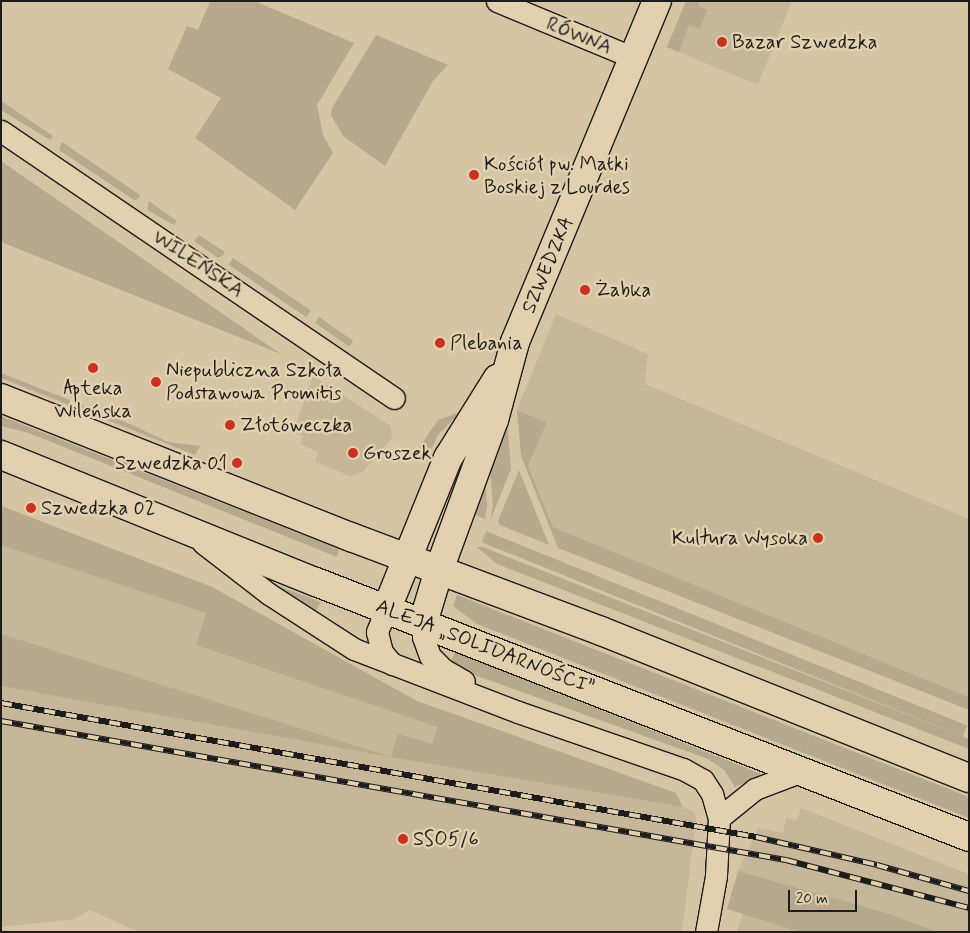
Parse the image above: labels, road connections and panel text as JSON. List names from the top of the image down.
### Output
{
  "streets": {
    "main road": ["SZWEDZKA", "ALEJA „SOLIDARNOŚCI”"],
    "street": ["RÓWNA", "WILEŃSKA"]
  },
  "crossings": [
    ["RÓWNA", "SZWEDZKA"],
    ["SZWEDZKA", "ALEJA „SOLIDARNOŚCI”"]
  ],
  "places": [
    "Bazar Szwedzka",
    "Kościół pw. Matki Boskiej z Lourdes",
    "Żabka",
    "Plebania",
    "Apteka Wileńska",
    "Niepubliczna Szkoła Podstawowa Promitis",
    "Złotóweczka",
    "Groszek",
    "Szwedzka 01",
    "Szwedzka 02",
    "Kultura Wysoka",
    "SSO5/6"
  ],
  "scale_bar": "20 m"
}
